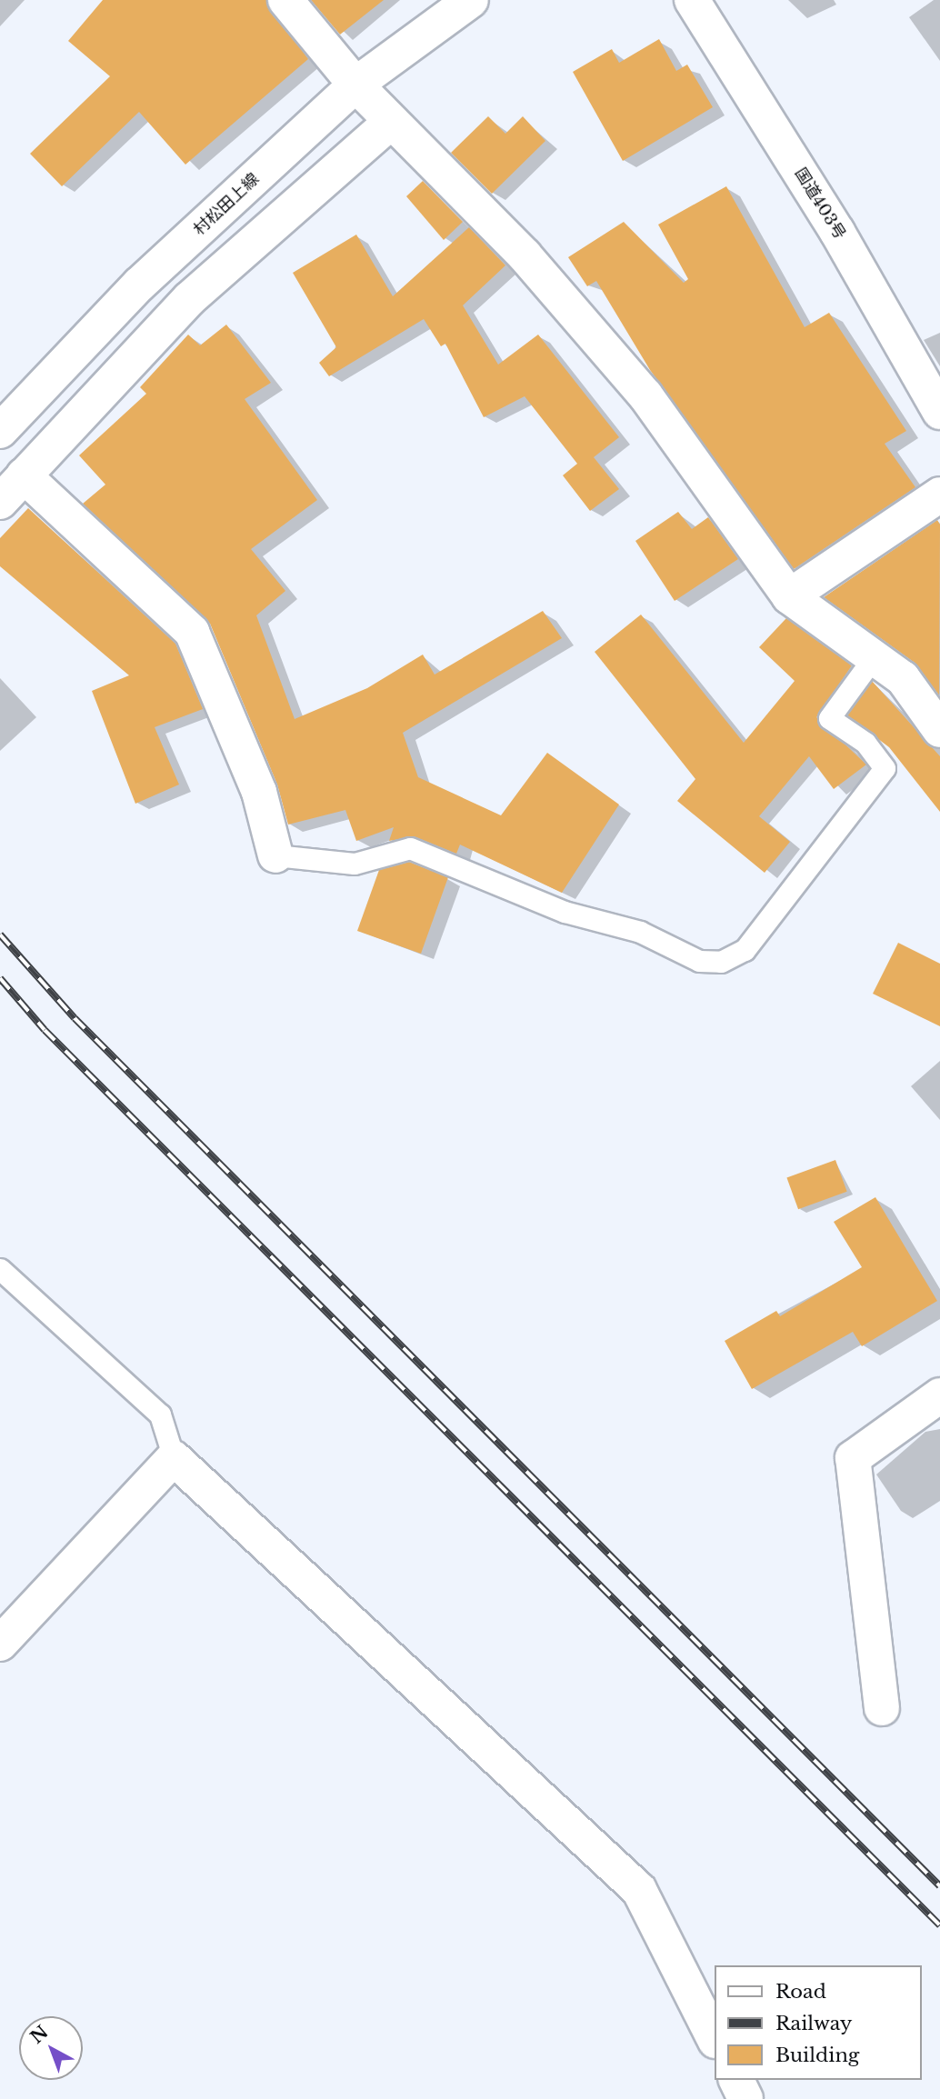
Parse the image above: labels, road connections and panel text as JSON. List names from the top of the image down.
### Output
{
  "streets": {
    "main road": ["国道403号", "村松田上線"]
  },
  "legend": ["Road", "Railway", "Building"],
  "north": "top left"
}
